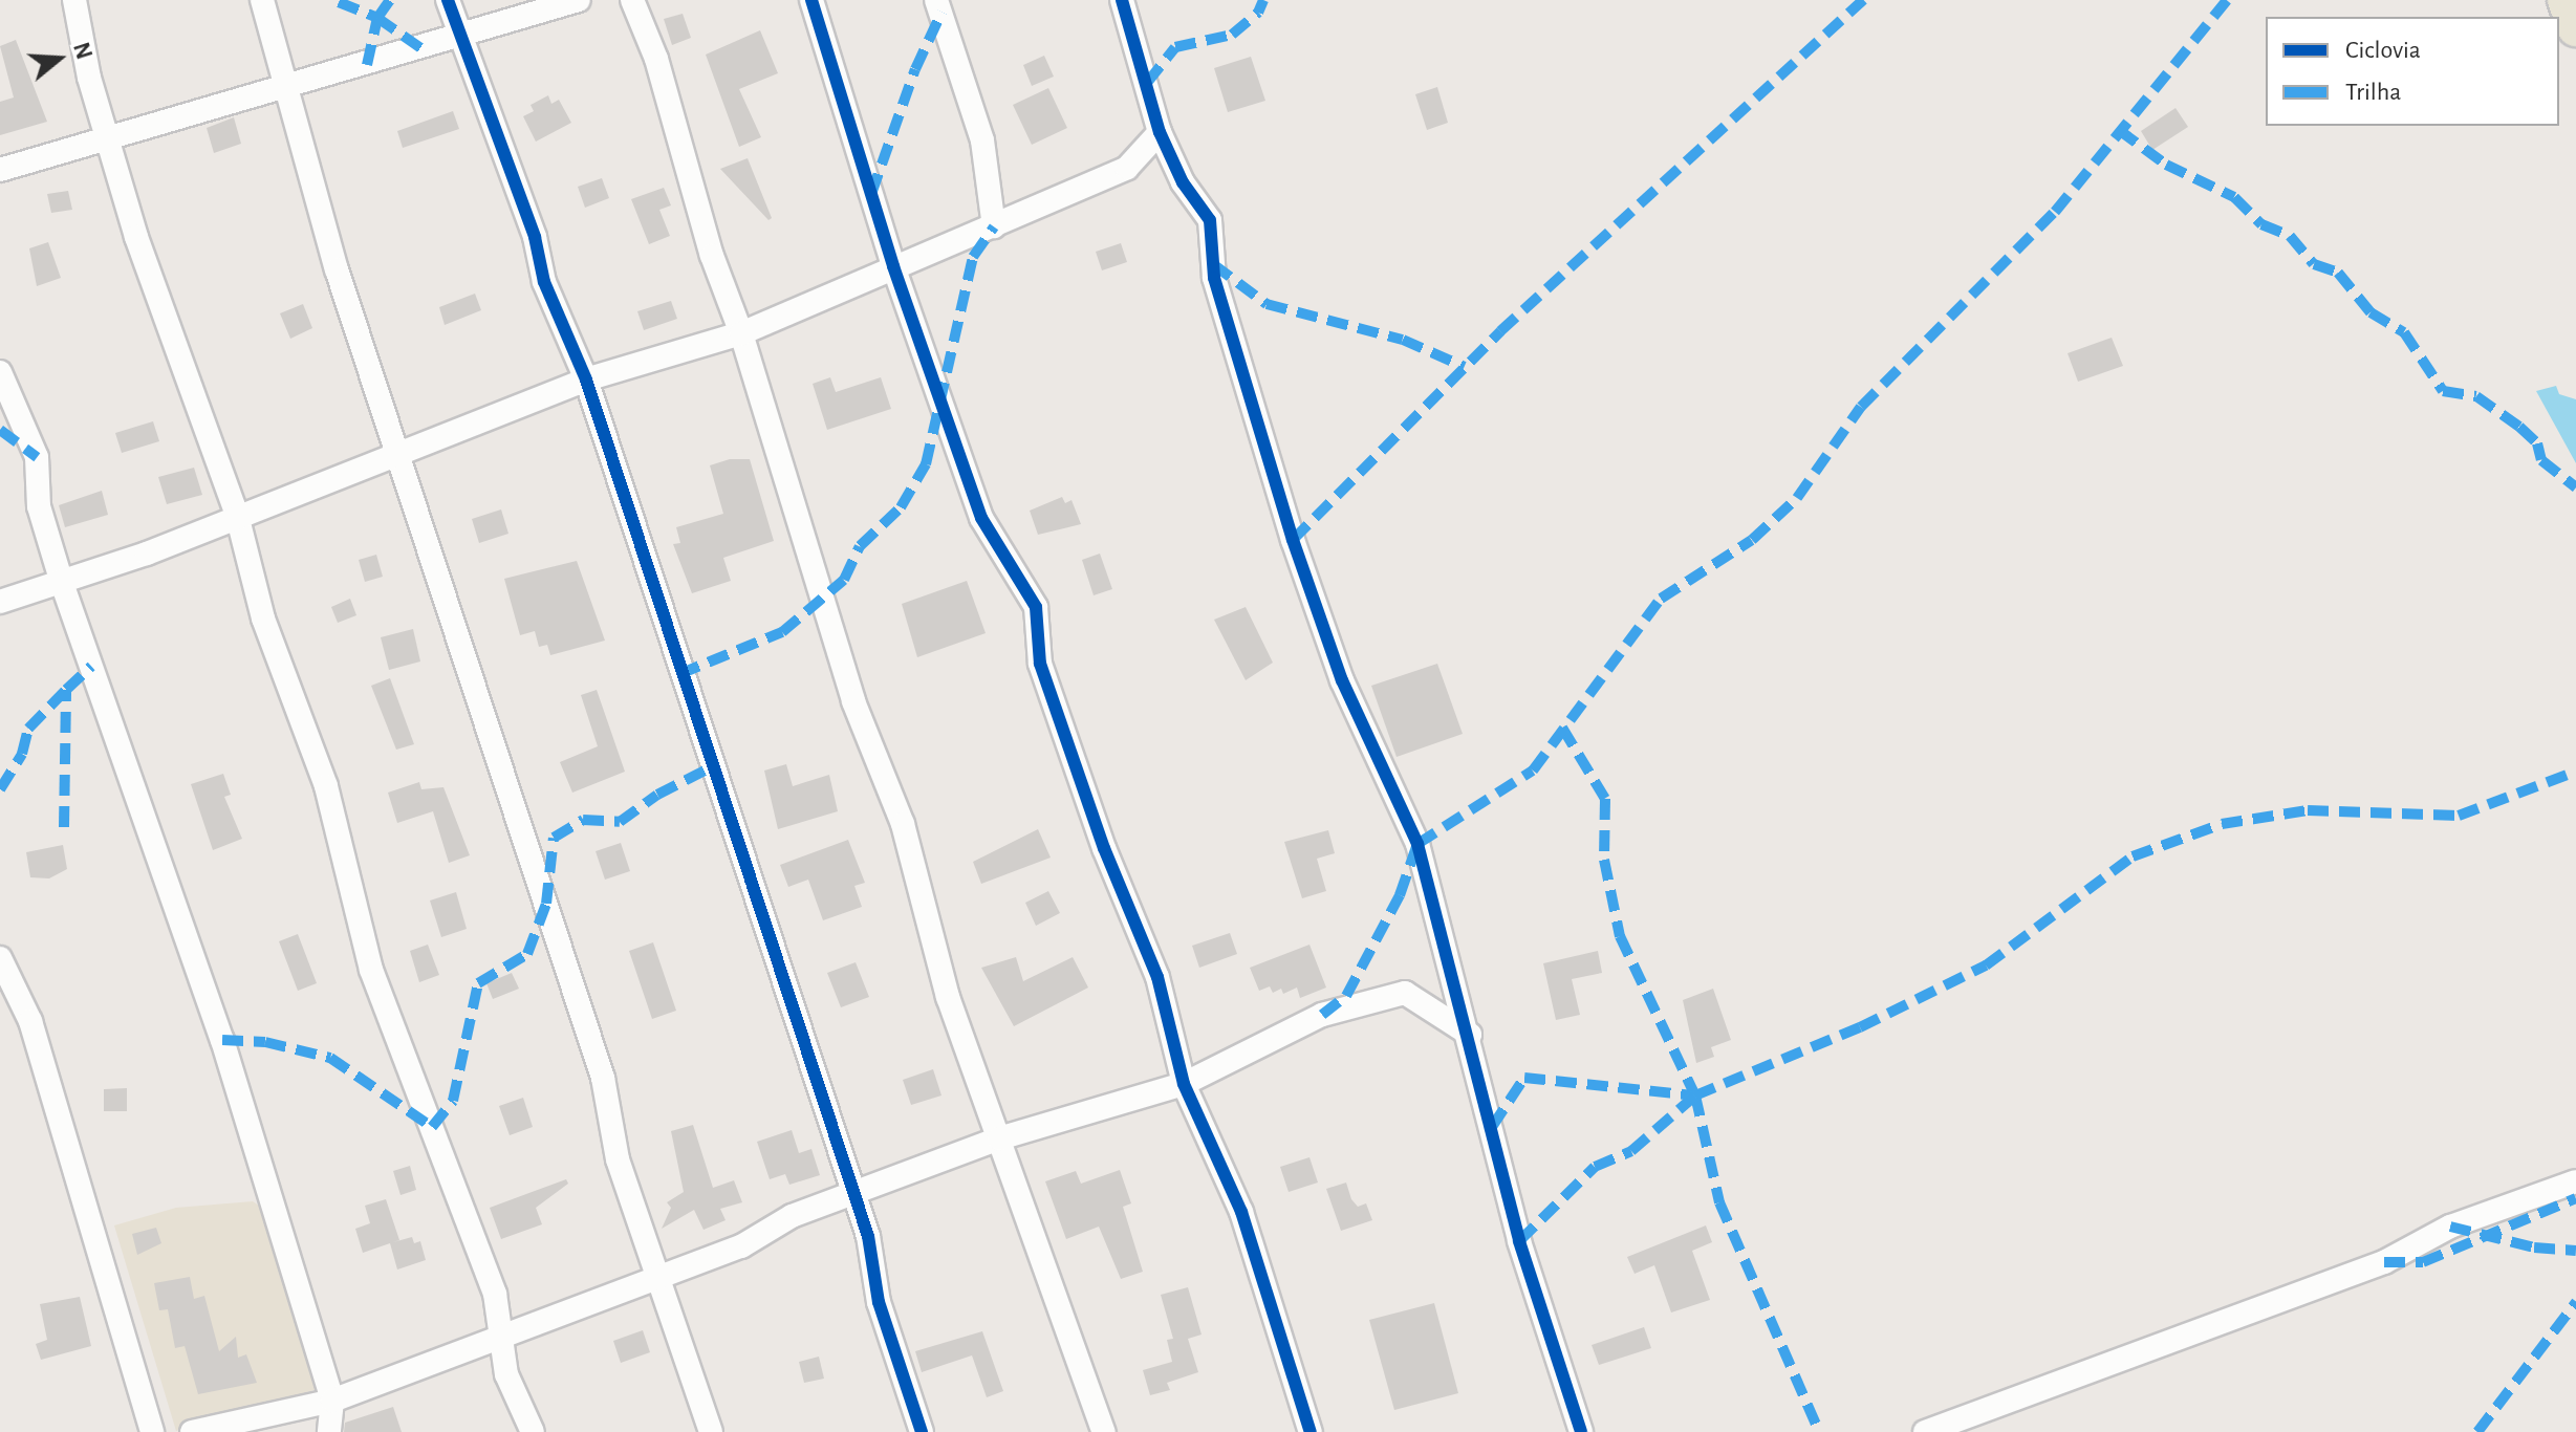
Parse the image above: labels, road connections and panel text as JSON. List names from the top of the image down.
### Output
{
  "legend": ["Ciclovia", "Trilha"],
  "north": "right"
}
